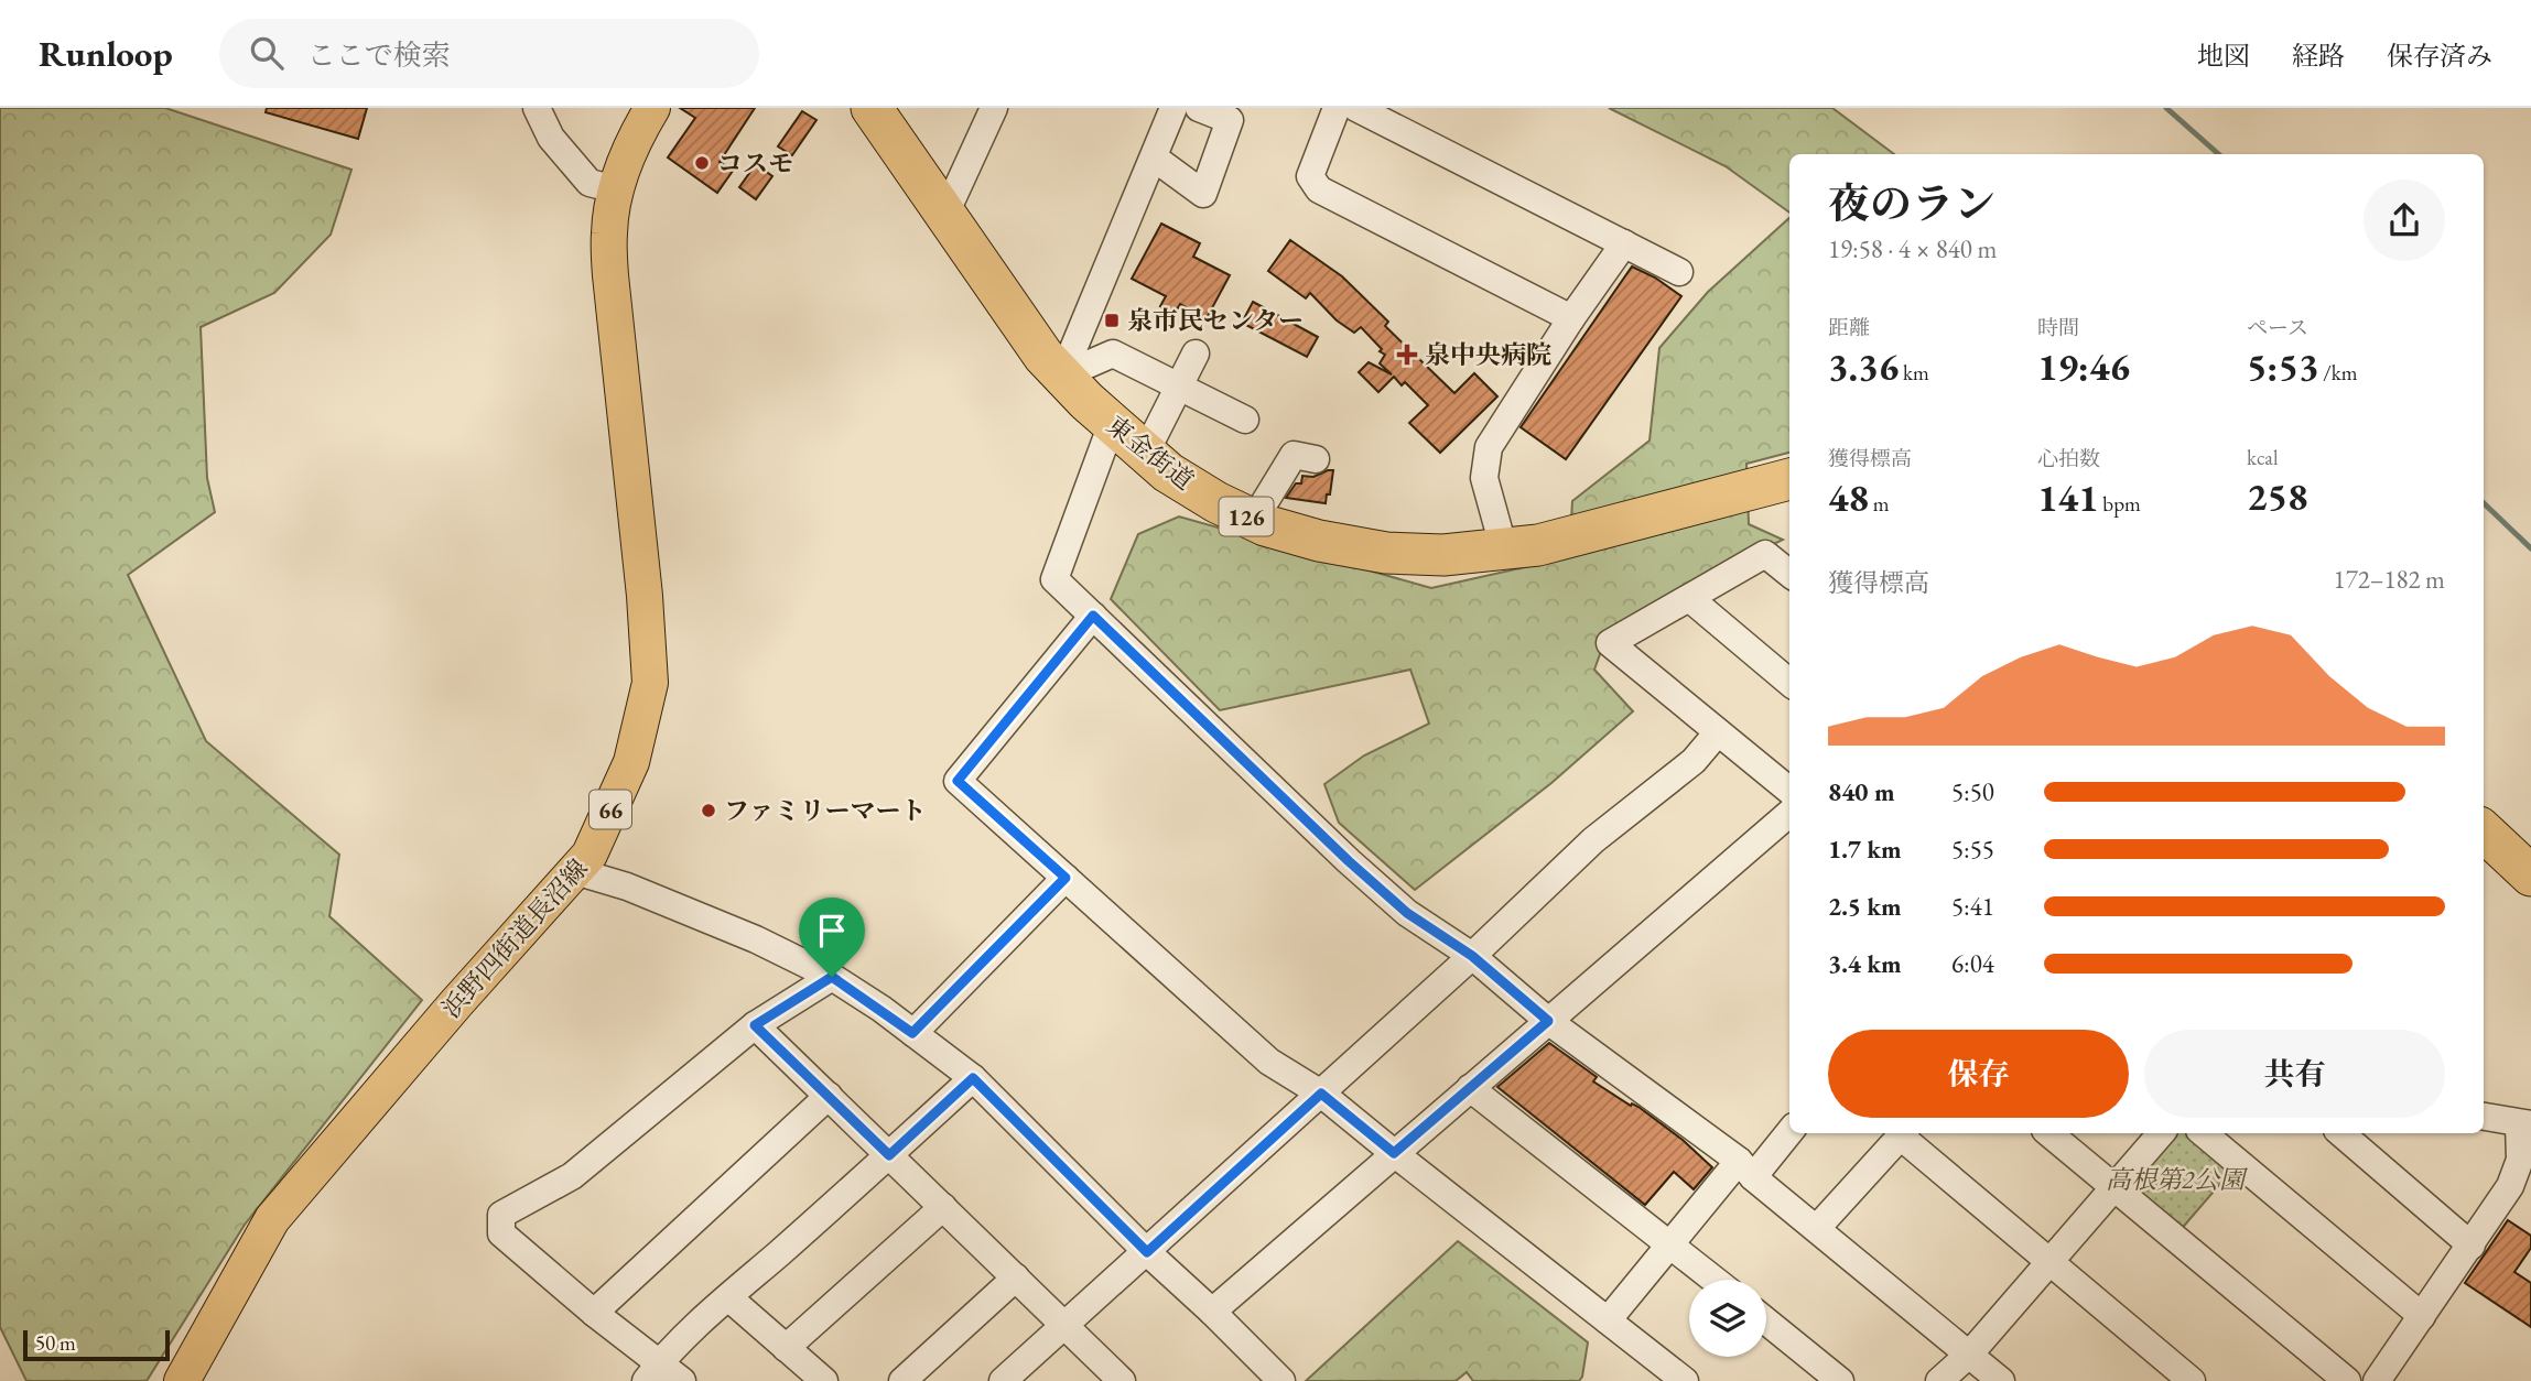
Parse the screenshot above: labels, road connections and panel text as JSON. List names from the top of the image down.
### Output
{
  "streets": {
    "highway": ["東金街道", "126"],
    "main road": ["66", "浜野四街道長沼線"]
  },
  "parks": ["高根第2公園"],
  "places": {
    "other": ["コスモ", "ファミリーマート"],
    "transit": ["泉市民センター"],
    "health": ["泉中央病院"]
  },
  "scale_bar": "50 m",
  "page": {
    "header": "Runloop",
    "search": "ここで検索",
    "nav": ["地図", "経路", "保存済み"],
    "heading": ["夜のラン", "19:58 · 4 × 840 m"],
    "stats": [
      ["距離", "3.36 km"],
      ["時間", "19:46"],
      ["ペース", "5:53 /km"],
      ["獲得標高", "48 m"],
      ["心拍数", "141 bpm"],
      ["kcal", "258"]
    ],
    "chart": ["獲得標高", "172–182 m"],
    "list": [
      {
        "name": "840 m",
        "note": "5:50"
      },
      {
        "name": "1.7 km",
        "note": "5:55"
      },
      {
        "name": "2.5 km",
        "note": "5:41"
      },
      {
        "name": "3.4 km",
        "note": "6:04"
      }
    ],
    "buttons": ["保存", "共有"],
    "scale": "50 m"
  }
}
